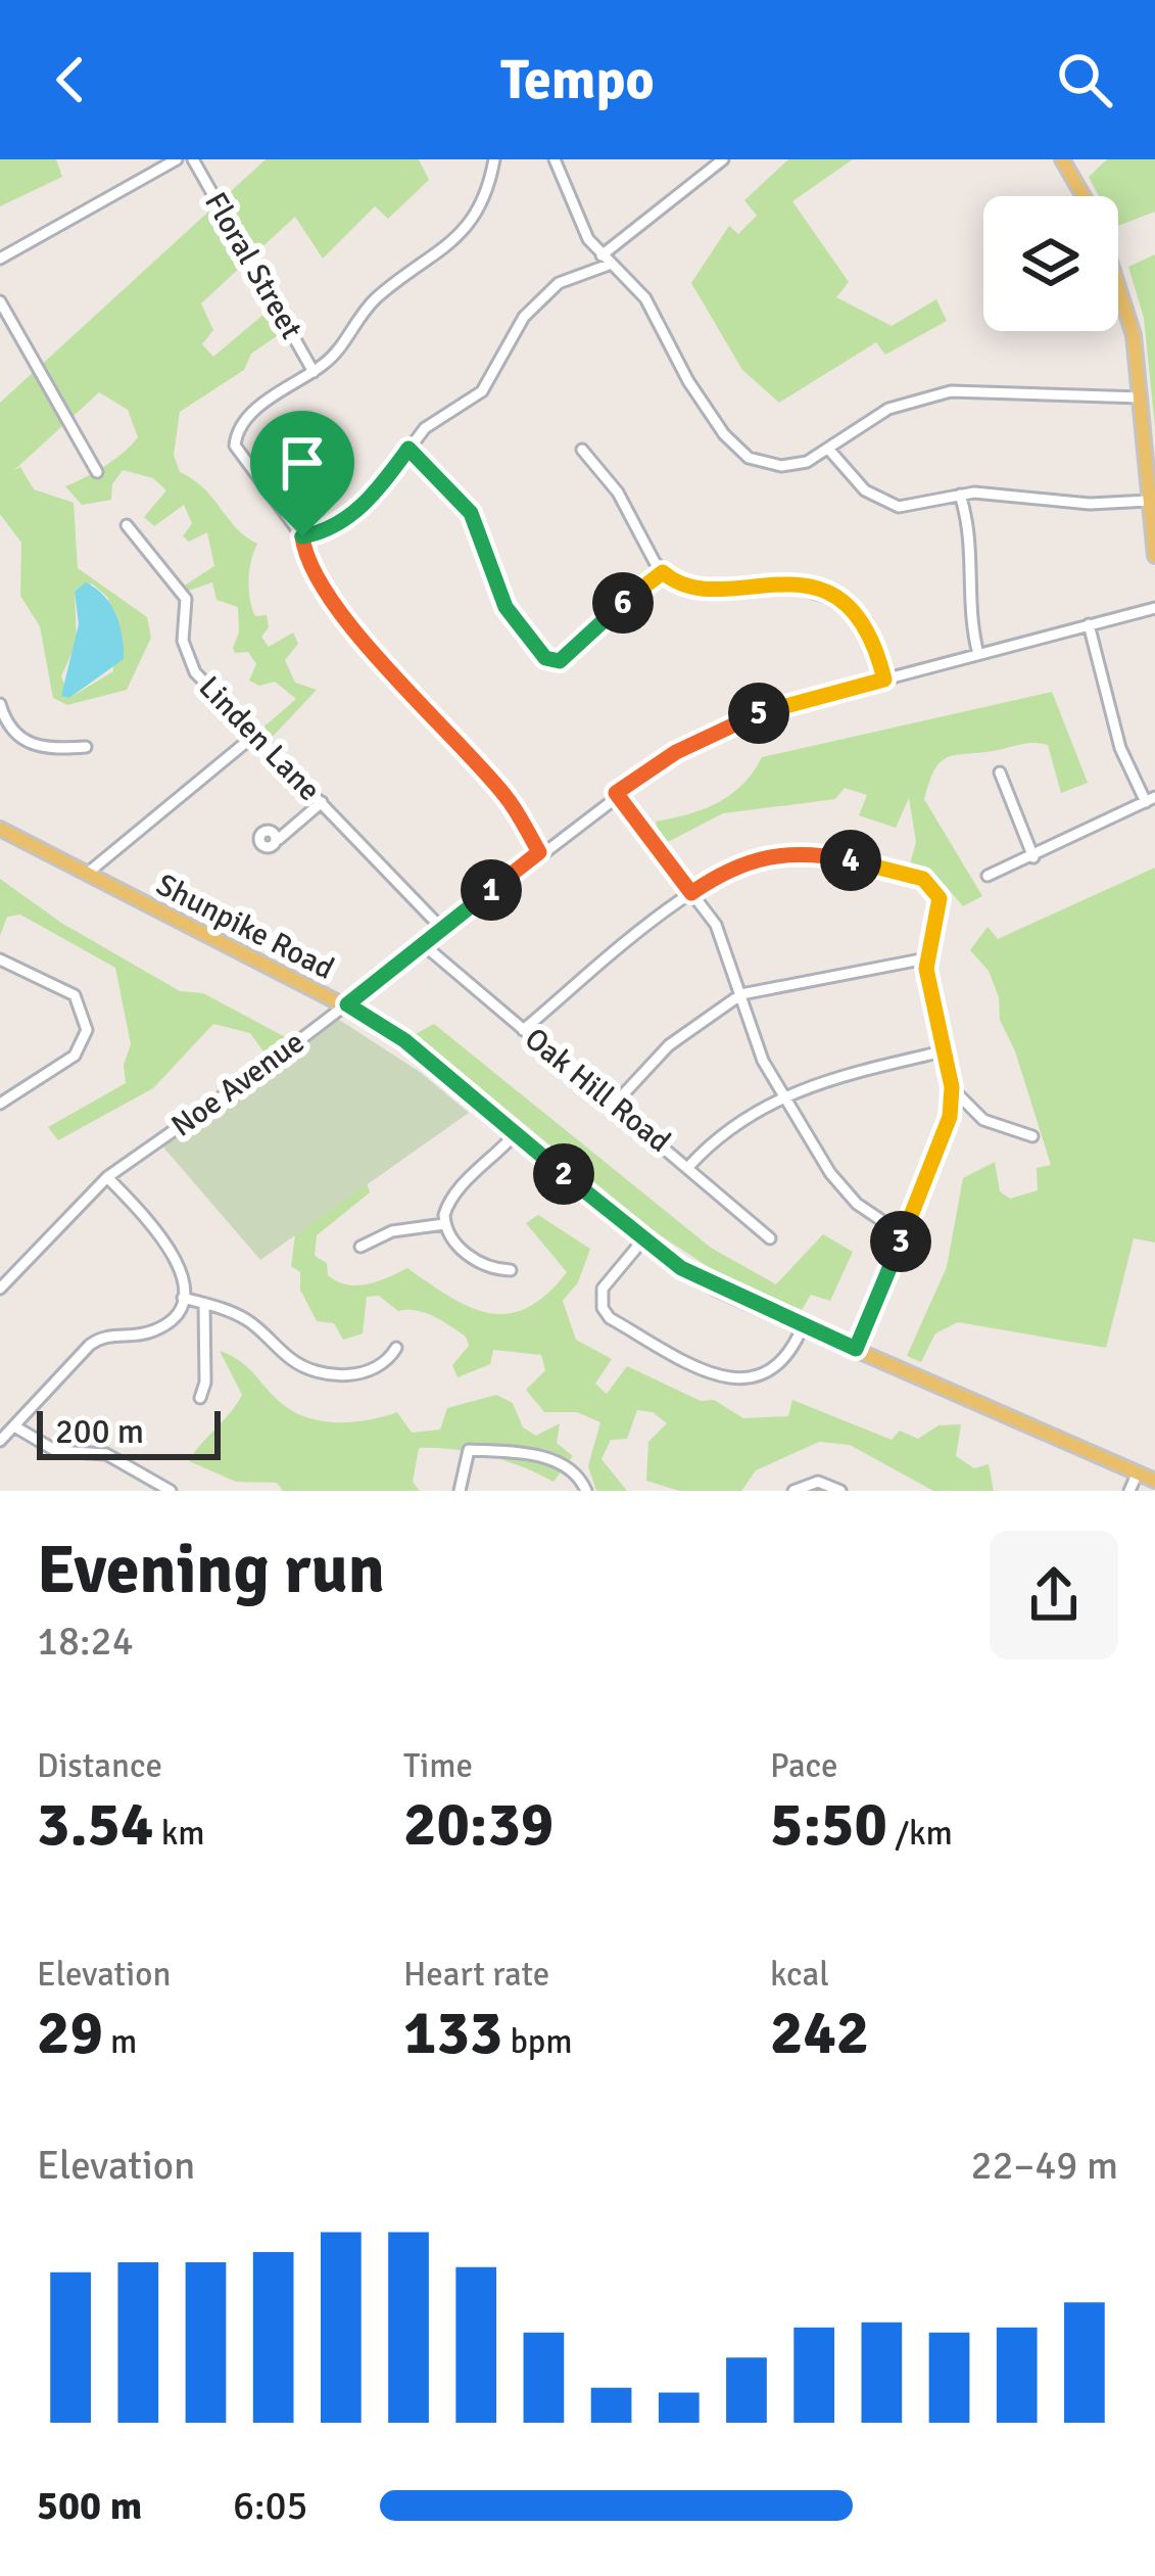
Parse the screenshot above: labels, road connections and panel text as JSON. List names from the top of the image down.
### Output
{
  "streets": {
    "main road": ["Shunpike Road"],
    "street": [
      "Floral Street",
      "Linden Lane",
      "Noe Avenue",
      "Oak Hill Road"
    ]
  },
  "crossings": [
    ["Linden Lane", "Noe Avenue"],
    ["Shunpike Road", "Noe Avenue"],
    ["Noe Avenue", "Oak Hill Road"]
  ],
  "scale_bar": "200 m",
  "page": {
    "header": "Tempo",
    "pins": [
      "6",
      "5",
      "4",
      "1",
      "2",
      "3"
    ],
    "scale": "200 m",
    "heading": ["Evening run", "18:24"],
    "stats": [
      ["Distance", "3.54 km"],
      ["Time", "20:39"],
      ["Pace", "5:50 /km"],
      ["Elevation", "29 m"],
      ["Heart rate", "133 bpm"],
      ["kcal", "242"]
    ],
    "chart": ["Elevation", "22–49 m"],
    "list": [
      {
        "name": "500 m",
        "note": "6:05"
      }
    ]
  }
}
